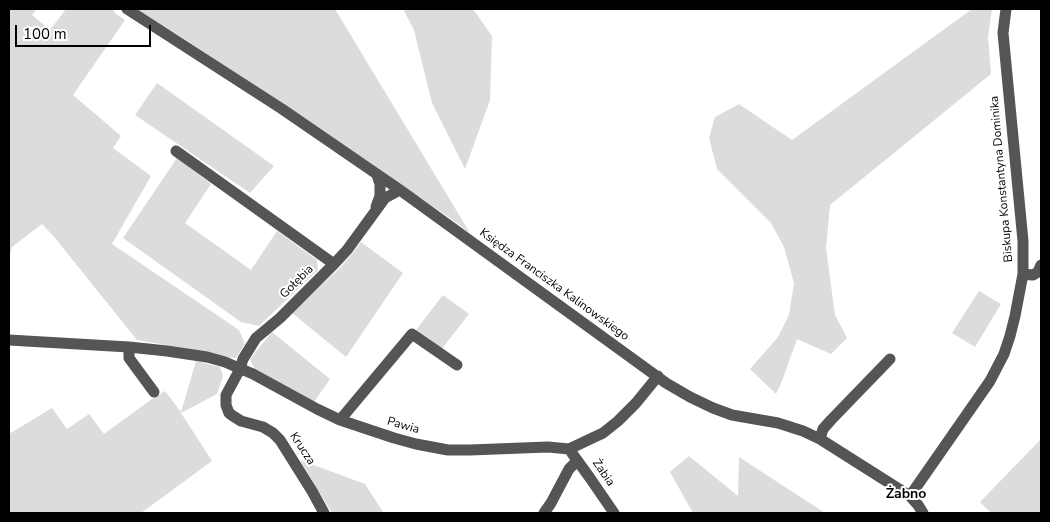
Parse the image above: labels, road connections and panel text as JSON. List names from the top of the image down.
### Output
{
  "streets": {
    "street": [
      "Biskupa Konstantyna Dominika",
      "Gołębia",
      "Księdza Franciszka Kalinowskiego",
      "Pawia",
      "Krucza",
      "Żabia"
    ]
  },
  "crossings": [
    ["Biskupa Konstantyna Dominika", "Księdza Franciszka Kalinowskiego"],
    ["Gołębia", "Księdza Franciszka Kalinowskiego"],
    ["Gołębia", "Pawia"],
    ["Gołębia", "Krucza"],
    ["Księdza Franciszka Kalinowskiego", "Pawia"],
    ["Pawia", "Krucza"],
    ["Pawia", "Żabia"]
  ],
  "districts": ["Żabno"],
  "scale_bar": "100 m"
}
